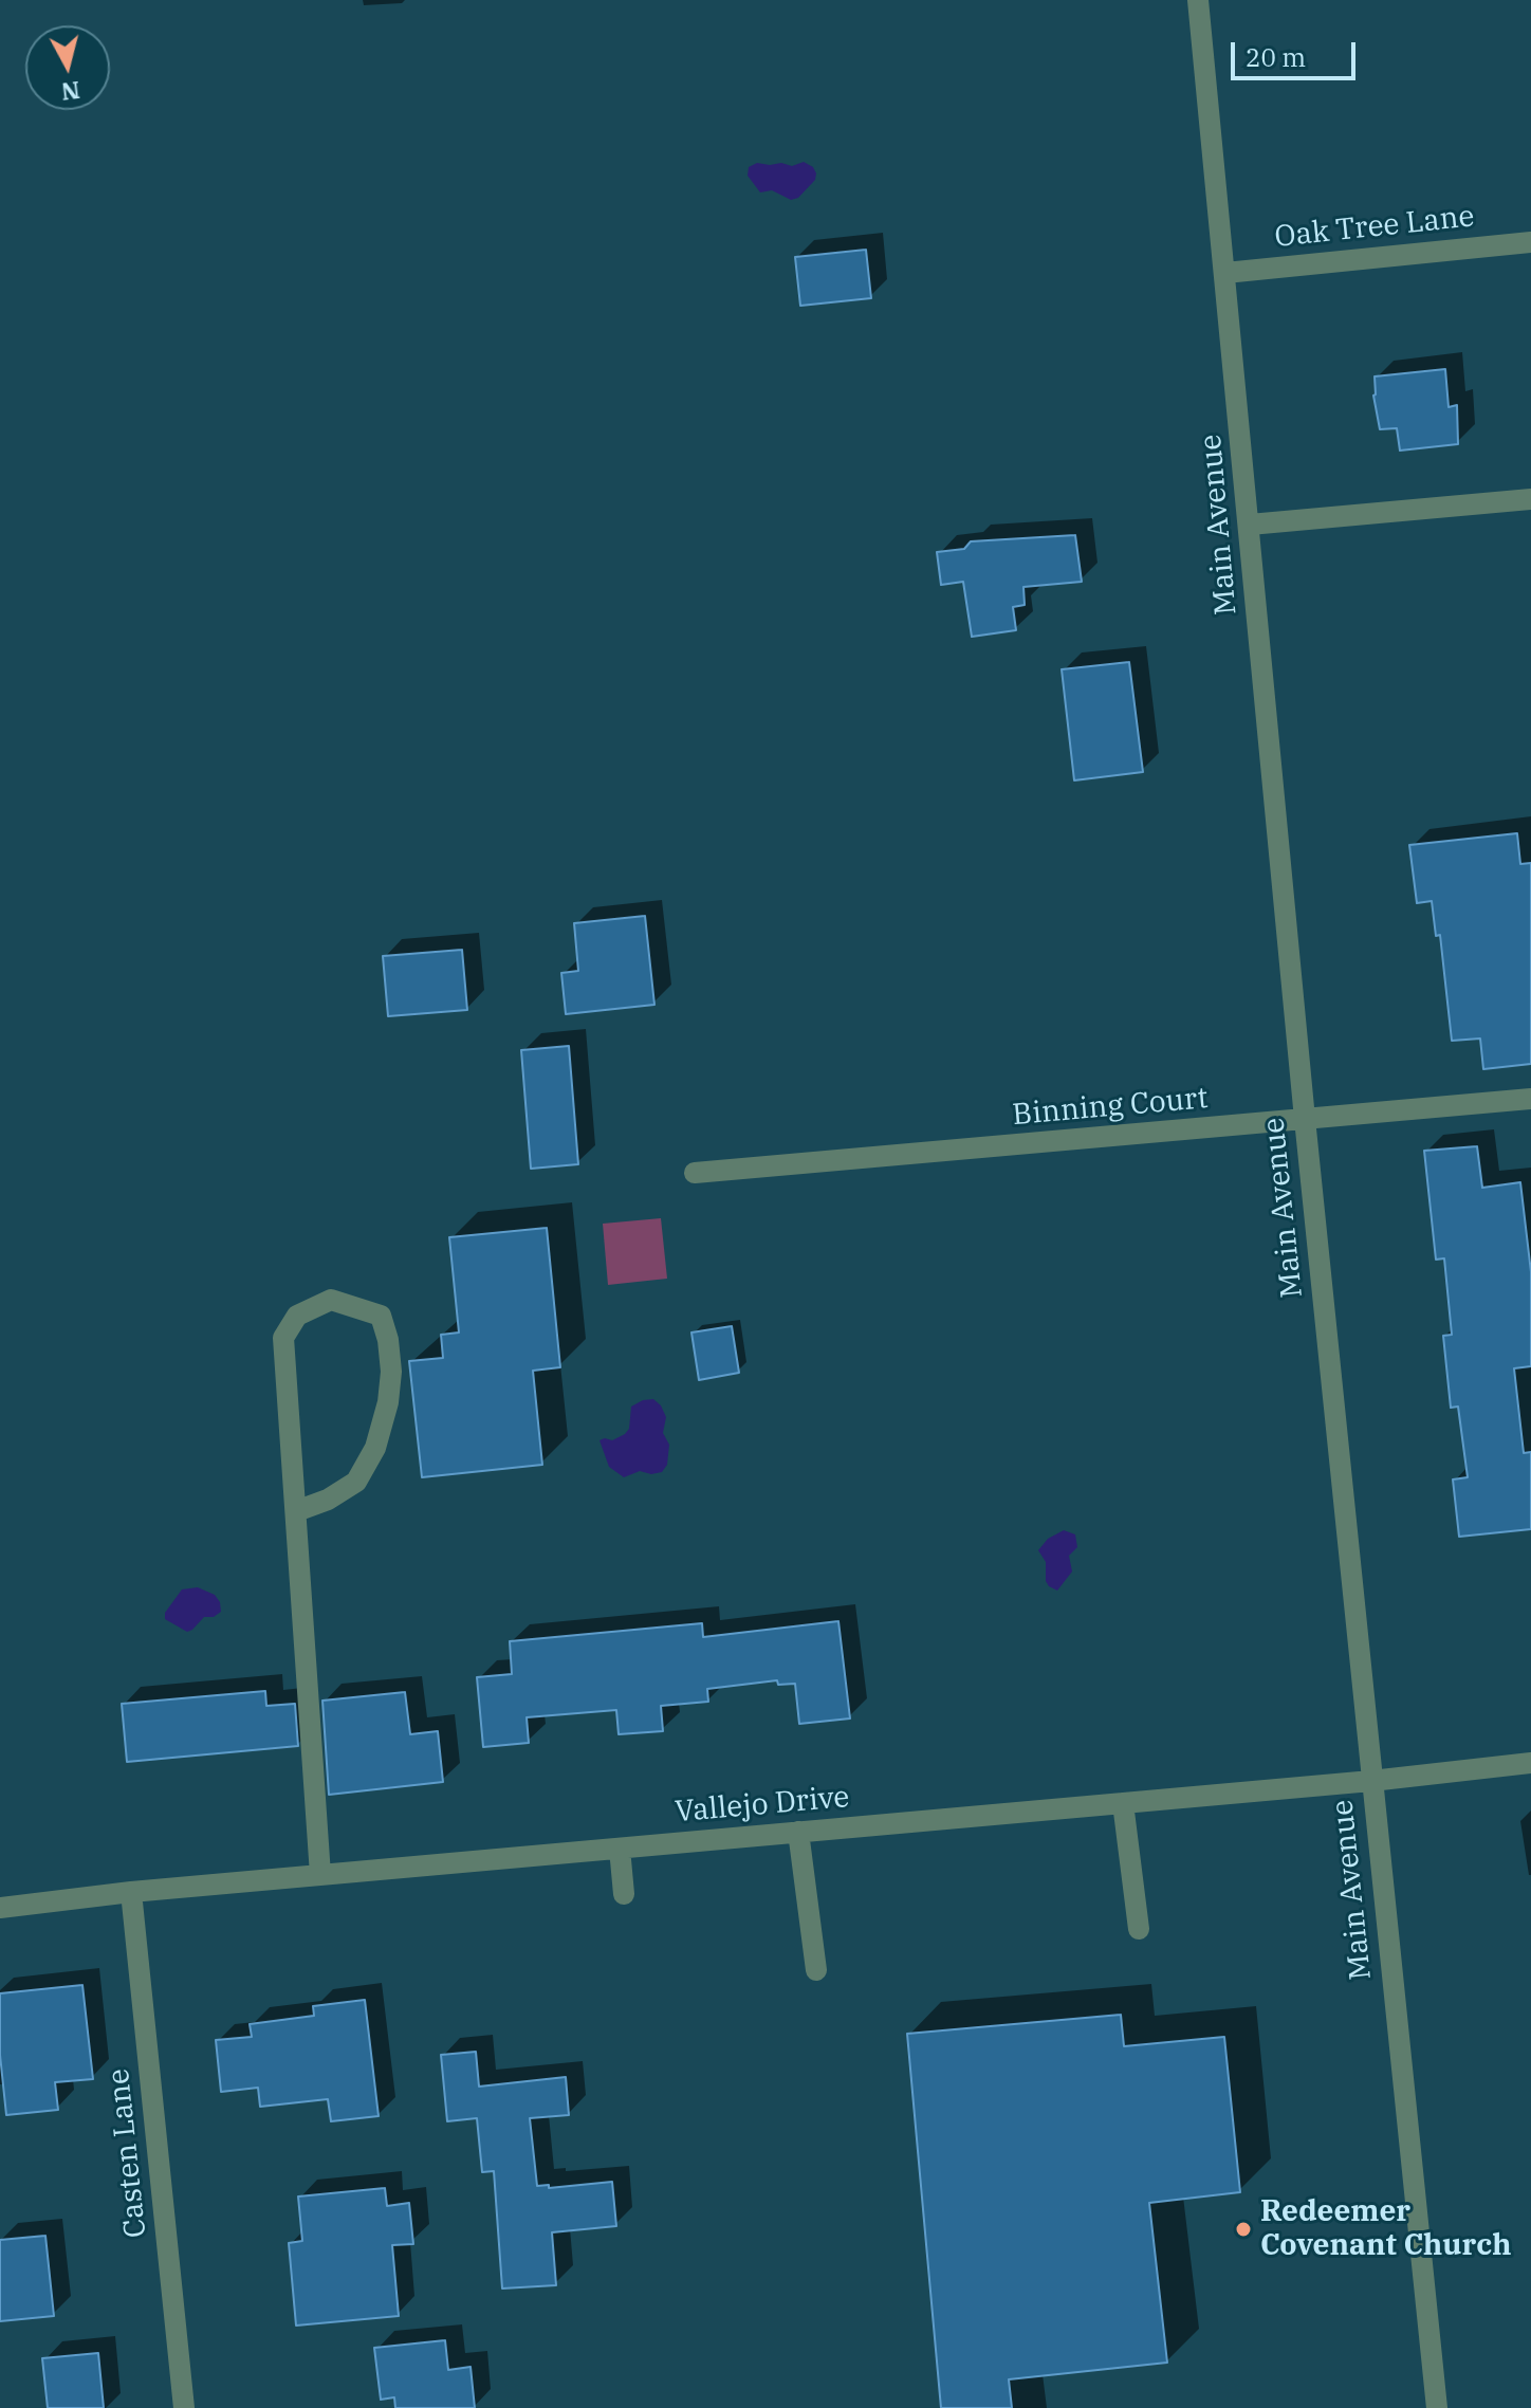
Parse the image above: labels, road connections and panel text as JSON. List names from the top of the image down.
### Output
{
  "streets": {
    "street": [
      "Oak Tree Lane",
      "Main Avenue",
      "Binning Court",
      "Vallejo Drive",
      "Casten Lane"
    ]
  },
  "crossings": [
    ["Oak Tree Lane", "Main Avenue"],
    ["Main Avenue", "Binning Court"],
    ["Main Avenue", "Vallejo Drive"],
    ["Vallejo Drive", "Casten Lane"]
  ],
  "places": ["Redeemer Covenant Church"],
  "scale_bar": "20 m",
  "north": "bottom"
}
